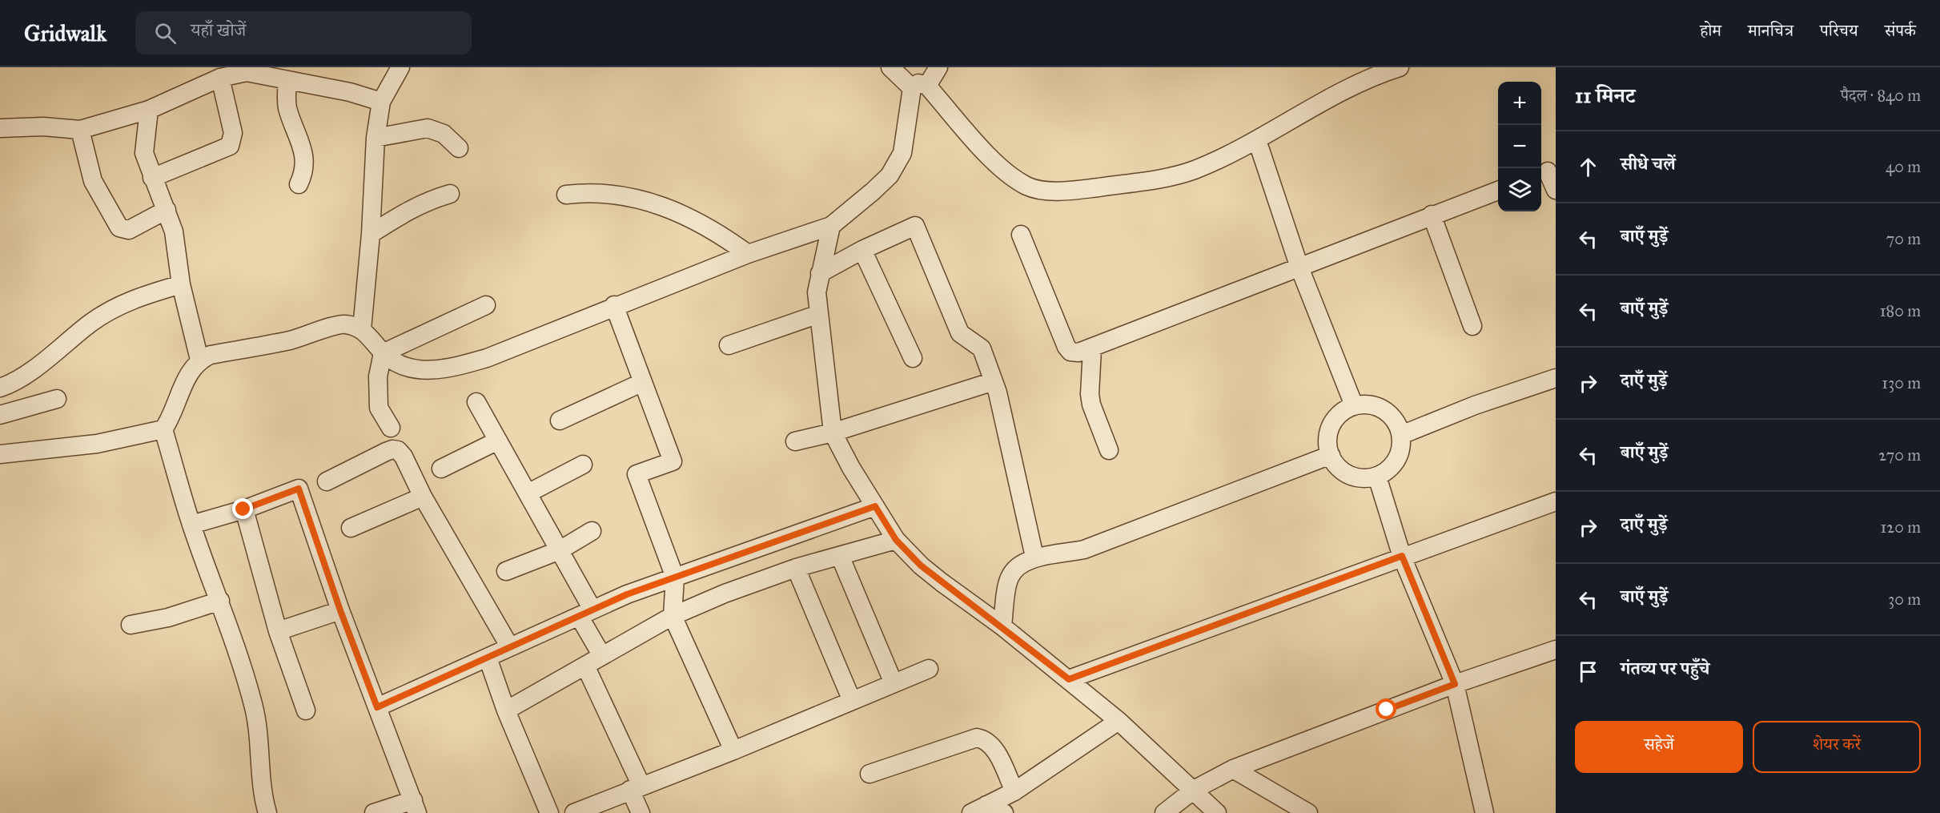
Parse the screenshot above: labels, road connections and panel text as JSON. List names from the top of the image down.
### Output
{
  "page": {
    "header": "Gridwalk",
    "search": "यहाँ खोजें",
    "nav": [
      "होम",
      "मानचित्र",
      "परिचय",
      "संपर्क"
    ],
    "heading": ["11 मिनट", "पैदल · 840 m"],
    "map_buttons": ["+", "−"],
    "list": [
      ["सीधे चलें", "40 m"],
      ["बाएँ मुड़ें", "70 m"],
      ["बाएँ मुड़ें", "180 m"],
      ["दाएँ मुड़ें", "130 m"],
      ["बाएँ मुड़ें", "270 m"],
      ["दाएँ मुड़ें", "120 m"],
      ["बाएँ मुड़ें", "30 m"],
      "गंतव्य पर पहुँचे"
    ],
    "buttons": ["सहेजें", "शेयर करें"]
  }
}
